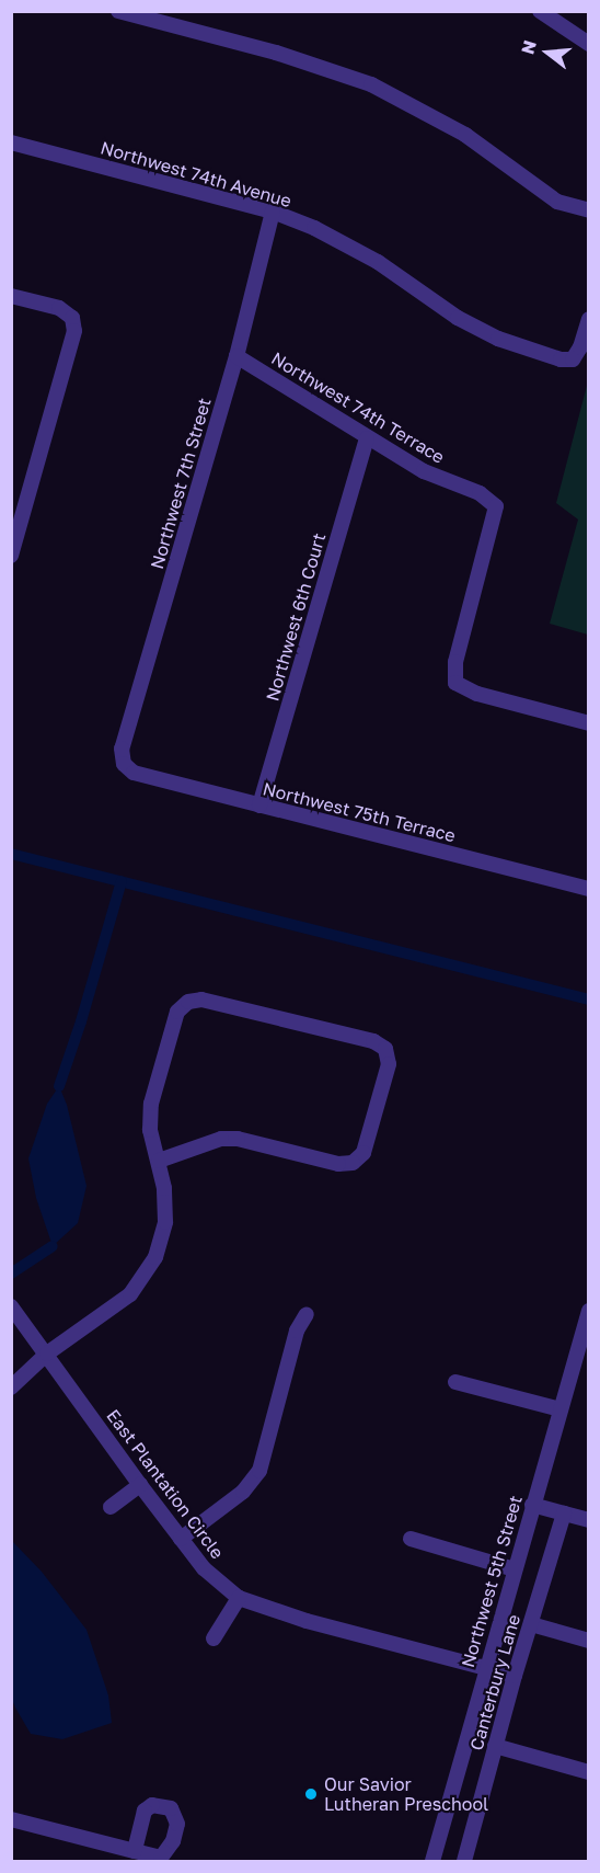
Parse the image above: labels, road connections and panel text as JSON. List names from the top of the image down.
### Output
{
  "streets": {
    "street": [
      "Northwest 74th Avenue",
      "Northwest 74th Terrace",
      "Northwest 7th Street",
      "Northwest 6th Court",
      "Northwest 75th Terrace",
      "East Plantation Circle",
      "Northwest 5th Street",
      "Canterbury Lane"
    ]
  },
  "crossings": [
    ["Northwest 74th Avenue", "Northwest 7th Street"],
    ["Northwest 74th Terrace", "Northwest 7th Street"],
    ["Northwest 74th Terrace", "Northwest 6th Court"],
    ["Northwest 7th Street", "Northwest 75th Terrace"],
    ["Northwest 6th Court", "Northwest 75th Terrace"],
    ["East Plantation Circle", "Northwest 5th Street"],
    ["East Plantation Circle", "Canterbury Lane"]
  ],
  "places": ["Our Savior Lutheran Preschool"],
  "north": "left"
}
